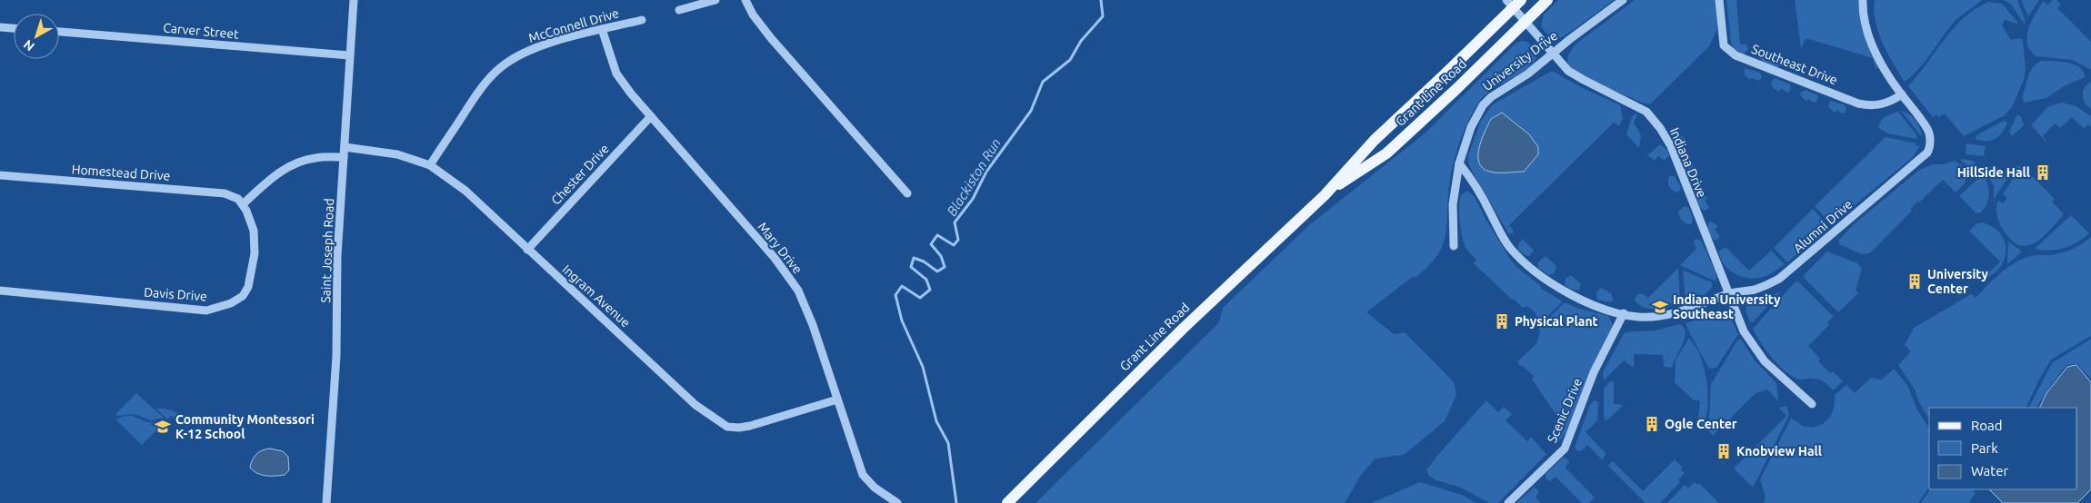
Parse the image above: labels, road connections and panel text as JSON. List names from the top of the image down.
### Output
{
  "streets": {
    "main road": ["Grant Line Road"],
    "street": [
      "McConnell Drive",
      "Carver Street",
      "University Drive",
      "Southeast Drive",
      "Indiana Drive",
      "Homestead Drive",
      "Chester Drive",
      "Alumni Drive",
      "Mary Drive",
      "Saint Joseph Road",
      "Davis Drive",
      "Ingram Avenue",
      "Scenic Drive"
    ]
  },
  "crossings": [
    ["McConnell Drive", "Mary Drive"],
    ["McConnell Drive", "Ingram Avenue"],
    ["Carver Street", "Saint Joseph Road"],
    ["University Drive", "Indiana Drive"],
    ["University Drive", "Alumni Drive"],
    ["Southeast Drive", "Alumni Drive"],
    ["Grant Line Road", "Indiana Drive"],
    ["Indiana Drive", "Alumni Drive"],
    ["Homestead Drive", "Davis Drive"],
    ["Chester Drive", "Mary Drive"],
    ["Chester Drive", "Ingram Avenue"],
    ["Alumni Drive", "Scenic Drive"],
    ["Mary Drive", "Ingram Avenue"],
    ["Saint Joseph Road", "Ingram Avenue"]
  ],
  "water": ["Blackiston Run"],
  "places": {
    "building": [
      "HillSide Hall",
      "University Center",
      "Physical Plant",
      "Ogle Center",
      "Knobview Hall"
    ],
    "school or university": ["Indiana University Southeast", "Community Montessori K-12 School"]
  },
  "legend": ["Road", "Park", "Water"],
  "north": "bottom left"
}
